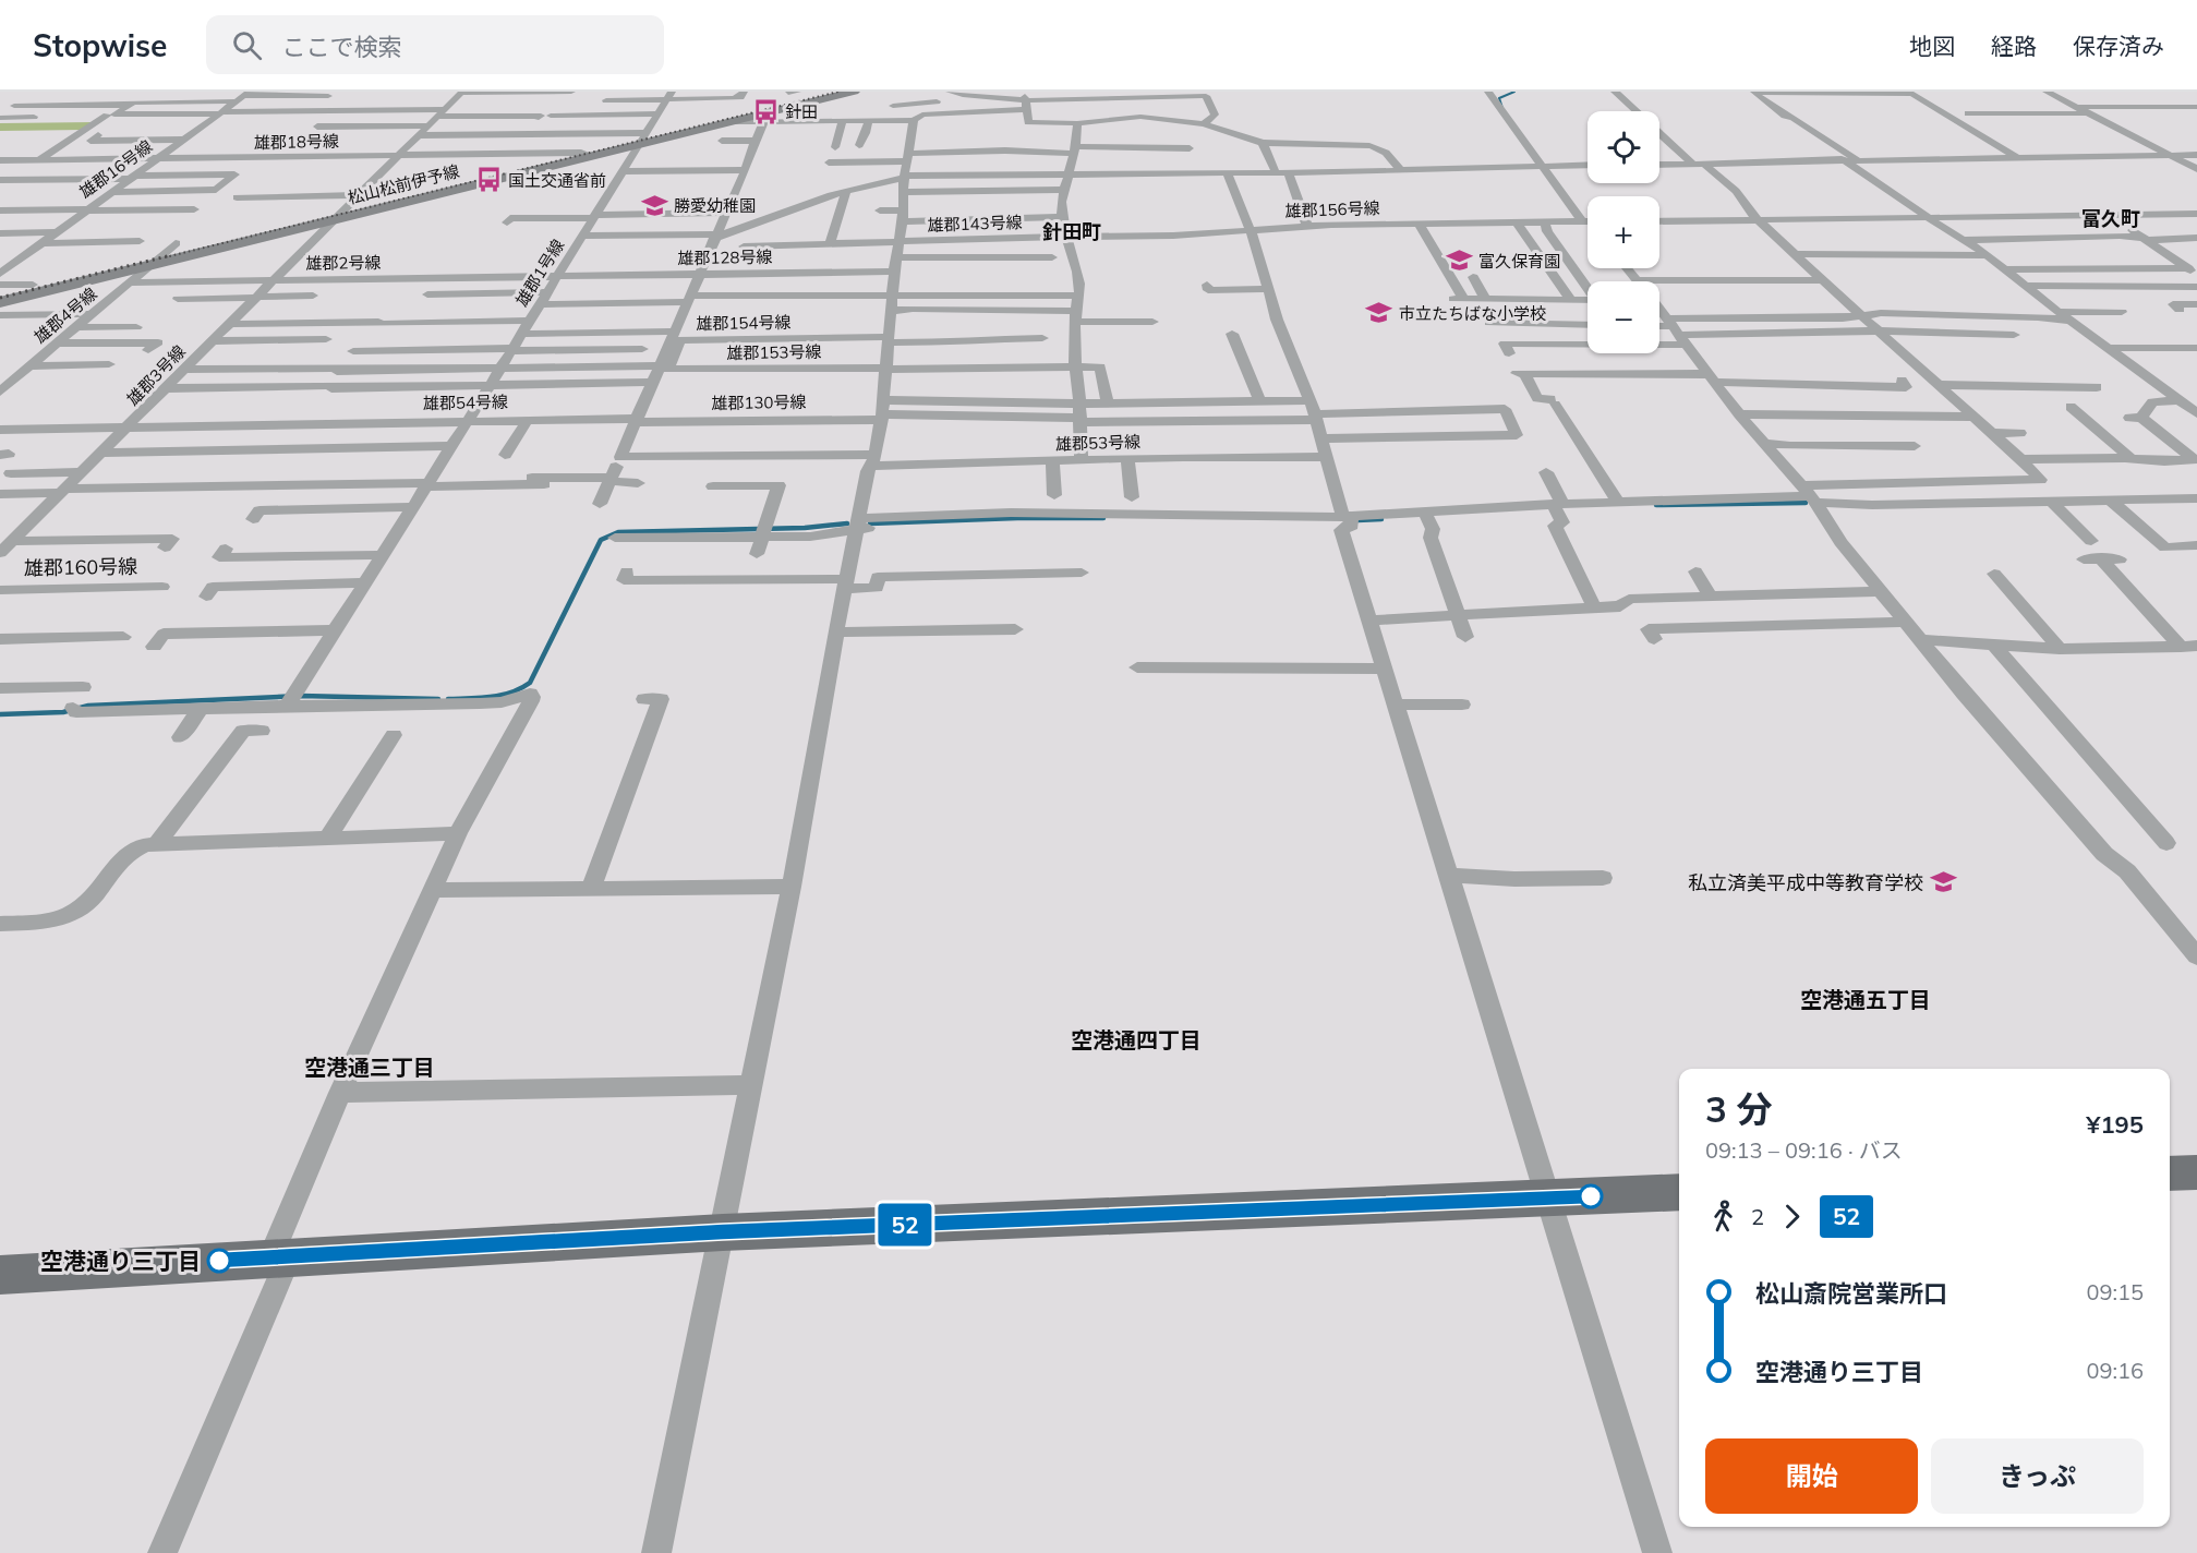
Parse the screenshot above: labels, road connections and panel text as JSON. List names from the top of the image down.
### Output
{
  "streets": {
    "main road": ["松山松前伊予線"],
    "street": [
      "雄郡18号線",
      "雄郡16号線",
      "雄郡156号線",
      "雄郡143号線",
      "雄郡128号線",
      "雄郡2号線",
      "雄郡1号線",
      "雄郡4号線",
      "雄郡154号線",
      "雄郡153号線",
      "雄郡3号線",
      "雄郡54号線",
      "雄郡130号線",
      "雄郡53号線",
      "雄郡160号線"
    ]
  },
  "crossings": [
    ["雄郡18号線", "雄郡16号線"],
    ["雄郡18号線", "松山松前伊予線"],
    ["雄郡18号線", "雄郡3号線"],
    ["松山松前伊予線", "雄郡1号線"],
    ["松山松前伊予線", "雄郡4号線"],
    ["松山松前伊予線", "雄郡3号線"],
    ["雄郡156号線", "雄郡143号線"],
    ["雄郡128号線", "雄郡2号線"],
    ["雄郡128号線", "雄郡1号線"],
    ["雄郡2号線", "雄郡1号線"],
    ["雄郡2号線", "雄郡4号線"],
    ["雄郡2号線", "雄郡3号線"],
    ["雄郡1号線", "雄郡54号線"],
    ["雄郡154号線", "雄郡153号線"],
    ["雄郡3号線", "雄郡54号線"],
    ["雄郡54号線", "雄郡130号線"]
  ],
  "districts": [
    "富久町",
    "針田町",
    "空港通五丁目",
    "空港通四丁目",
    "空港通三丁目"
  ],
  "places": {
    "bus stop": ["針田", "国土交通省前"],
    "school or university": [
      "勝愛幼稚園",
      "富久保育園",
      "市立たちばな小学校",
      "私立済美平成中等教育学校"
    ],
    "other": ["空港通り三丁目"]
  },
  "lines": ["bus line 52"],
  "page": {
    "header": "Stopwise",
    "search": "ここで検索",
    "nav": ["地図", "経路", "保存済み"],
    "on_map": "52",
    "map_buttons": ["+", "−"],
    "heading": ["3 分", "09:13 – 09:16 · バス", "¥195"],
    "legs": ["2", "52"],
    "list": [
      {
        "name": "松山斎院営業所口",
        "value": "09:15"
      },
      {
        "name": "空港通り三丁目",
        "value": "09:16"
      }
    ],
    "buttons": ["開始", "きっぷ"]
  }
}
